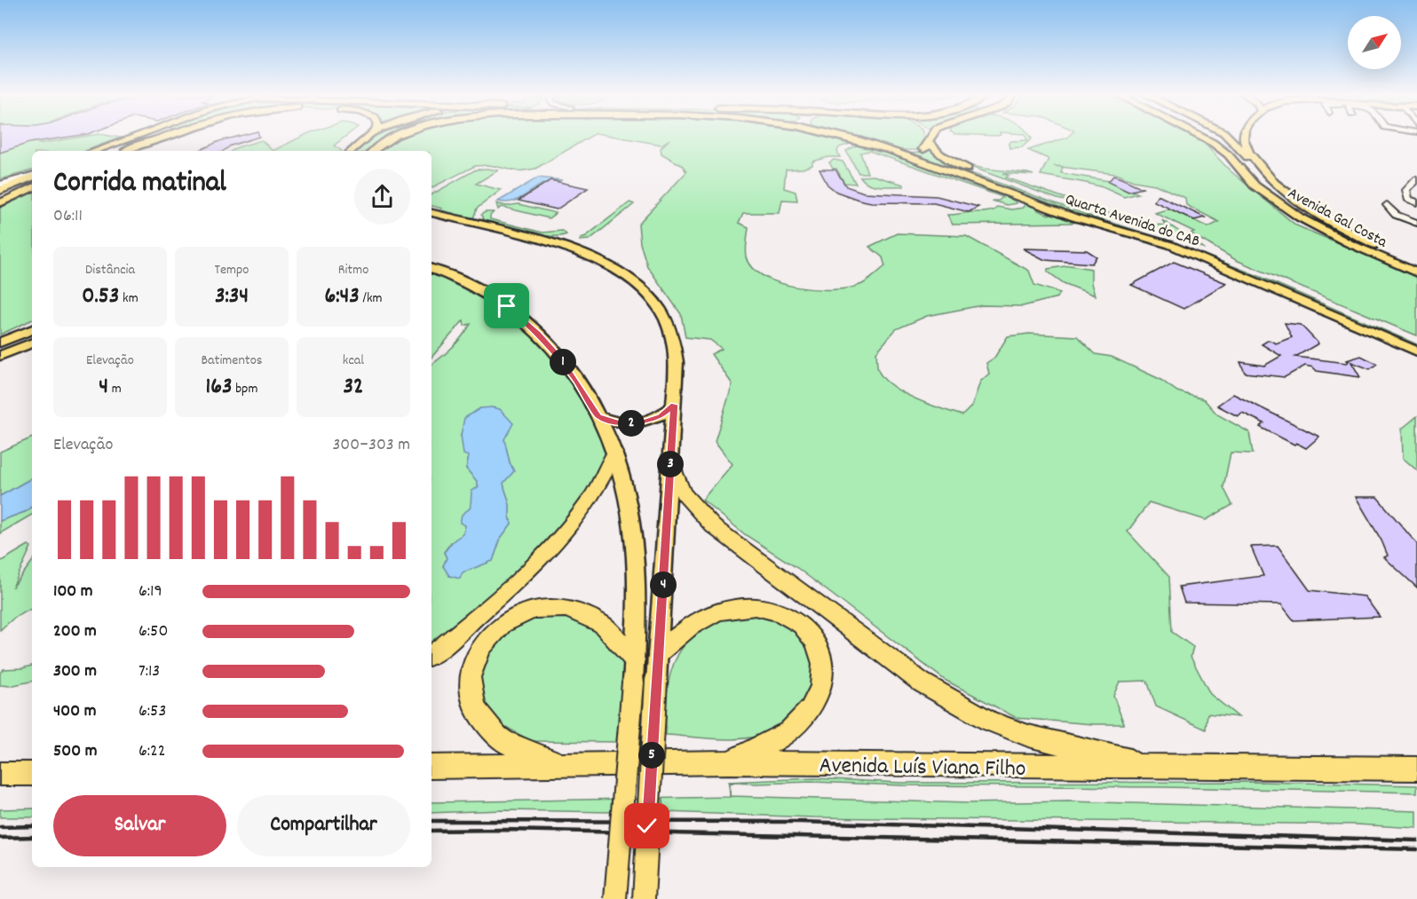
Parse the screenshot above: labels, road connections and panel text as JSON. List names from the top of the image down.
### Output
{
  "streets": {
    "highway": ["Avenida Luís Viana Filho"],
    "main road": ["Avenida Gal Costa", "Quarta Avenida do CAB"]
  },
  "north": "top right",
  "page": {
    "heading": ["Corrida matinal", "06:11"],
    "stats": [
      ["Distância", "0.53 km"],
      ["Tempo", "3:34"],
      ["Ritmo", "6:43 /km"],
      ["Elevação", "4 m"],
      ["Batimentos", "163 bpm"],
      ["kcal", "32"]
    ],
    "pins": [
      "1",
      "2",
      "3",
      "4",
      "5"
    ],
    "chart": ["Elevação", "300–303 m"],
    "list": [
      {
        "name": "100 m",
        "note": "6:19"
      },
      {
        "name": "200 m",
        "note": "6:50"
      },
      {
        "name": "300 m",
        "note": "7:13"
      },
      {
        "name": "400 m",
        "note": "6:53"
      },
      {
        "name": "500 m",
        "note": "6:22"
      }
    ],
    "buttons": ["Salvar", "Compartilhar"]
  }
}
